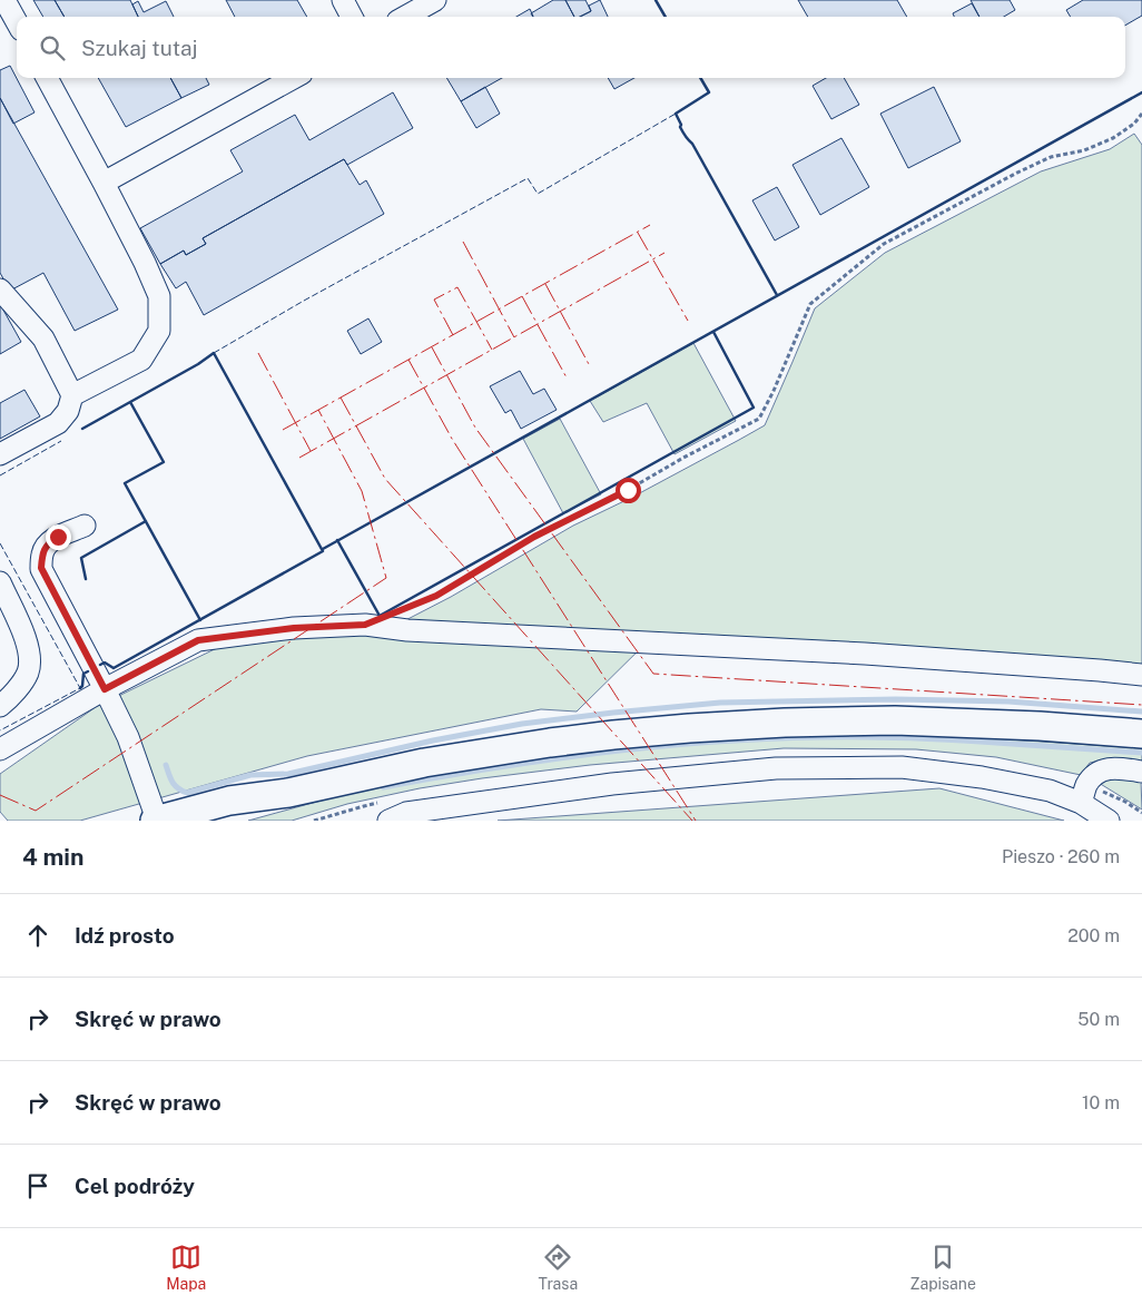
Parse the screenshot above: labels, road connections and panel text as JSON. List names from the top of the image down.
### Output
{
  "page": {
    "search": "Szukaj tutaj",
    "heading": ["4 min", "Pieszo · 260 m"],
    "list": [
      ["Idź prosto", "200 m"],
      ["Skręć w prawo", "50 m"],
      ["Skręć w prawo", "10 m"],
      "Cel podróży"
    ],
    "nav": ["Mapa", "Trasa", "Zapisane"]
  }
}
